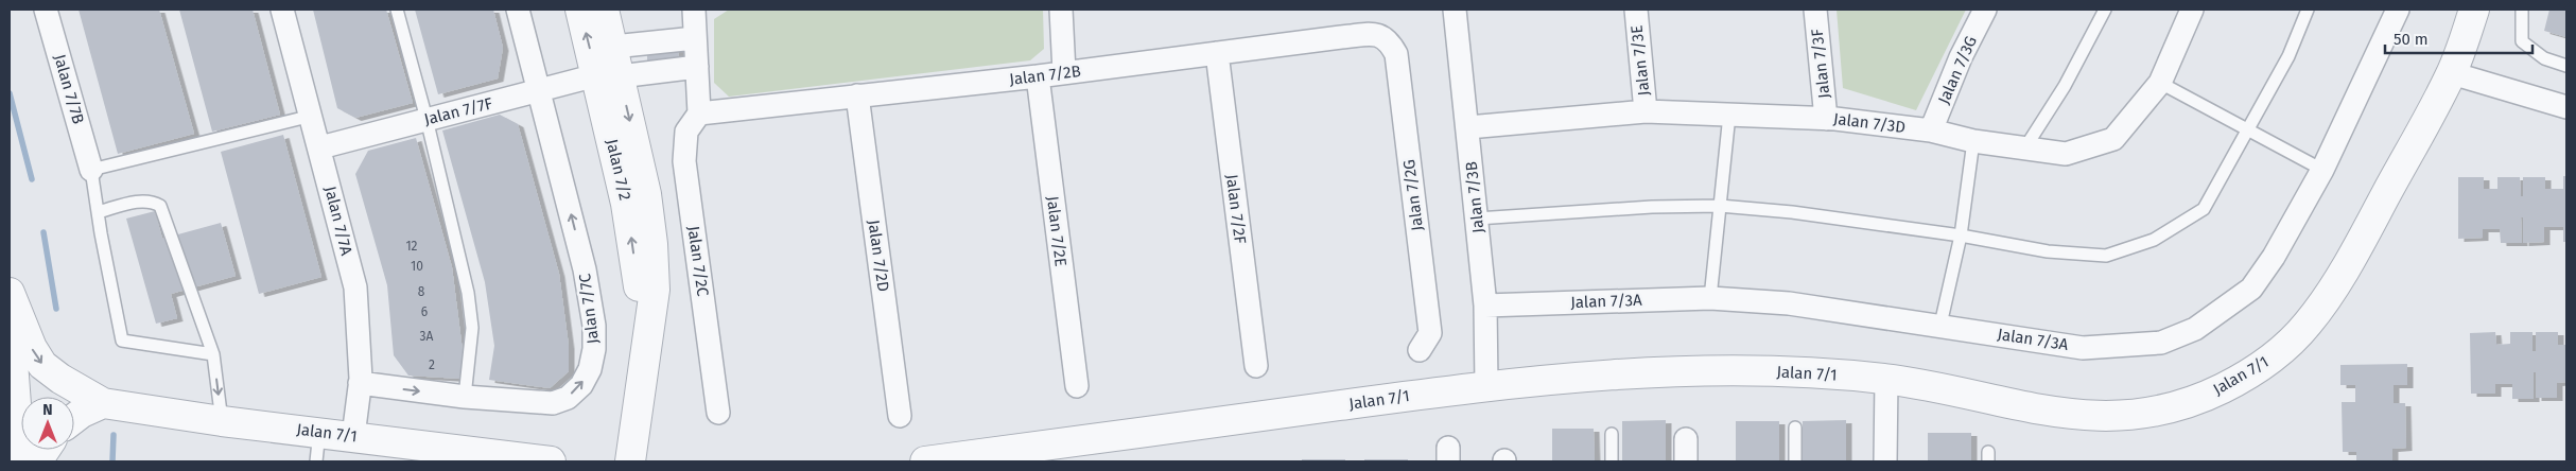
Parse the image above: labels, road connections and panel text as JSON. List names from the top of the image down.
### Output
{
  "streets": {
    "street": [
      "Jalan 7/3E",
      "Jalan 7/3F",
      "Jalan 7/3G",
      "Jalan 7/2B",
      "Jalan 7/7B",
      "Jalan 7/7F",
      "Jalan 7/3D",
      "Jalan 7/2",
      "Jalan 7/2G",
      "Jalan 7/3B",
      "Jalan 7/2F",
      "Jalan 7/7A",
      "Jalan 7/2E",
      "Jalan 7/2D",
      "Jalan 7/2C",
      "Jalan 7/3A",
      "Jalan 7/7C",
      "Jalan 7/1"
    ]
  },
  "crossings": [
    ["Jalan 7/3E", "Jalan 7/3D"],
    ["Jalan 7/3F", "Jalan 7/3D"],
    ["Jalan 7/3G", "Jalan 7/3D"],
    ["Jalan 7/2B", "Jalan 7/2G"],
    ["Jalan 7/2B", "Jalan 7/2F"],
    ["Jalan 7/2B", "Jalan 7/2E"],
    ["Jalan 7/2B", "Jalan 7/2D"],
    ["Jalan 7/2B", "Jalan 7/2C"],
    ["Jalan 7/7F", "Jalan 7/2"],
    ["Jalan 7/7F", "Jalan 7/7A"],
    ["Jalan 7/7F", "Jalan 7/7C"],
    ["Jalan 7/3D", "Jalan 7/3B"],
    ["Jalan 7/3B", "Jalan 7/3A"],
    ["Jalan 7/3B", "Jalan 7/1"],
    ["Jalan 7/7A", "Jalan 7/7C"],
    ["Jalan 7/7A", "Jalan 7/1"]
  ],
  "house_numbers": [
    "12",
    "10",
    "8",
    "6",
    "3A",
    "2"
  ],
  "scale_bar": "50 m",
  "north": "top"
}
